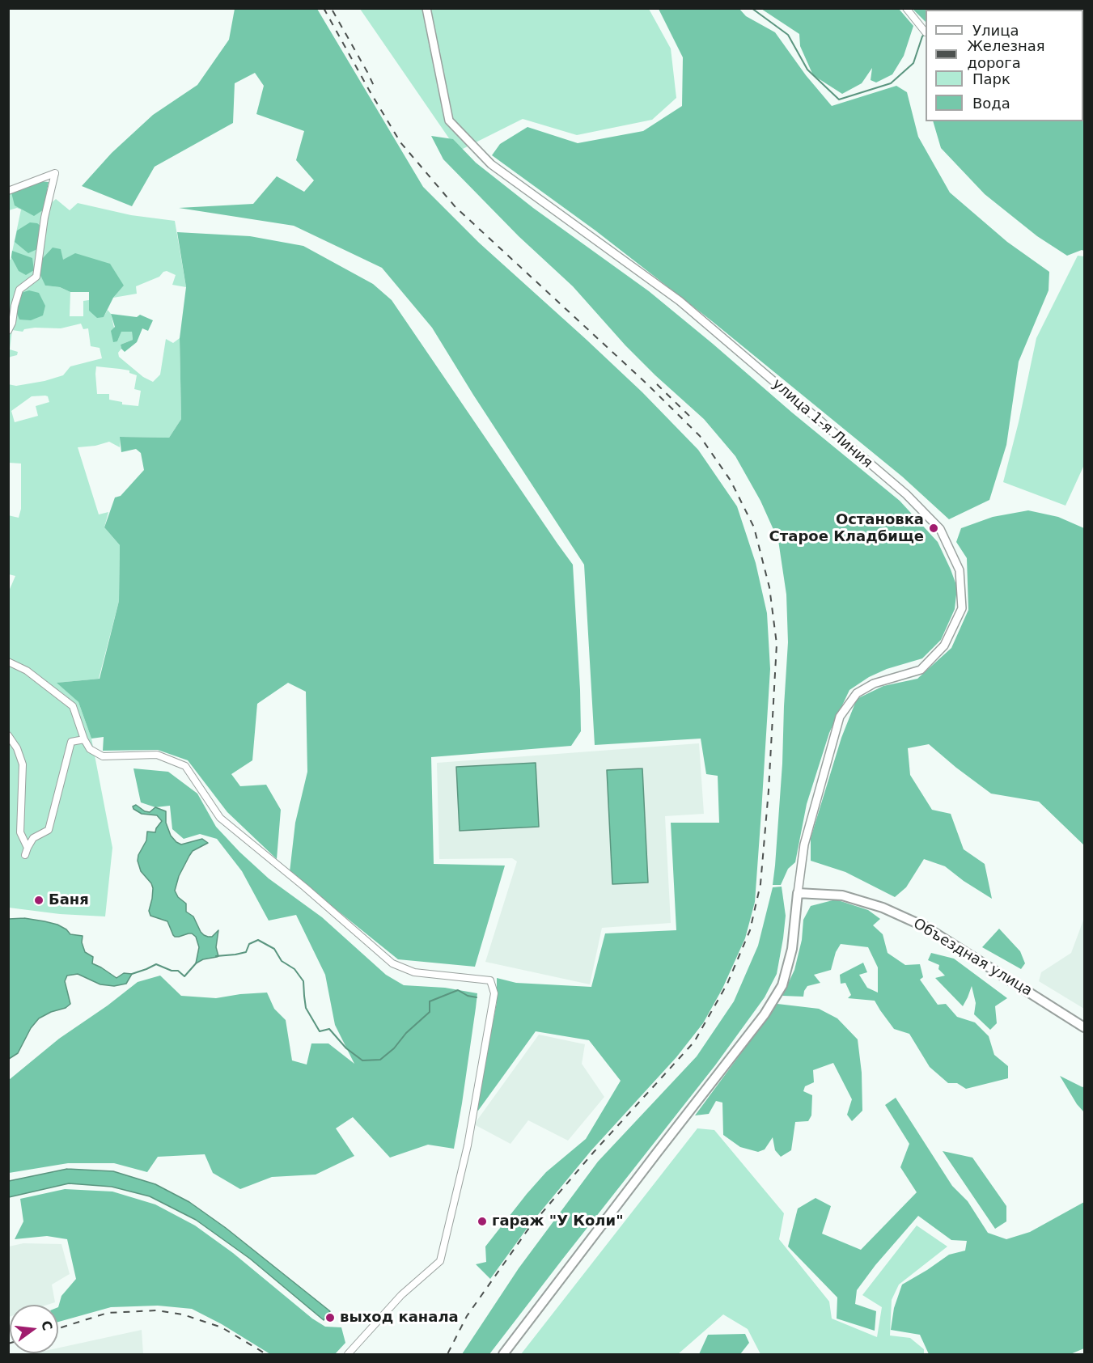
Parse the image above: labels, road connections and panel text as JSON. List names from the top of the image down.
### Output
{
  "streets": {
    "main road": ["Объездная улица"],
    "street": ["улица 1-я Линия"]
  },
  "crossings": [
    ["улица 1-я Линия", "Объездная улица"]
  ],
  "places": [
    "Остановка Старое Кладбище",
    "Баня",
    "гараж \"У Коли\"",
    "выход канала"
  ],
  "legend": [
    "Улица",
    "Железная дорога",
    "Парк",
    "Вода"
  ],
  "north": "right"
}
